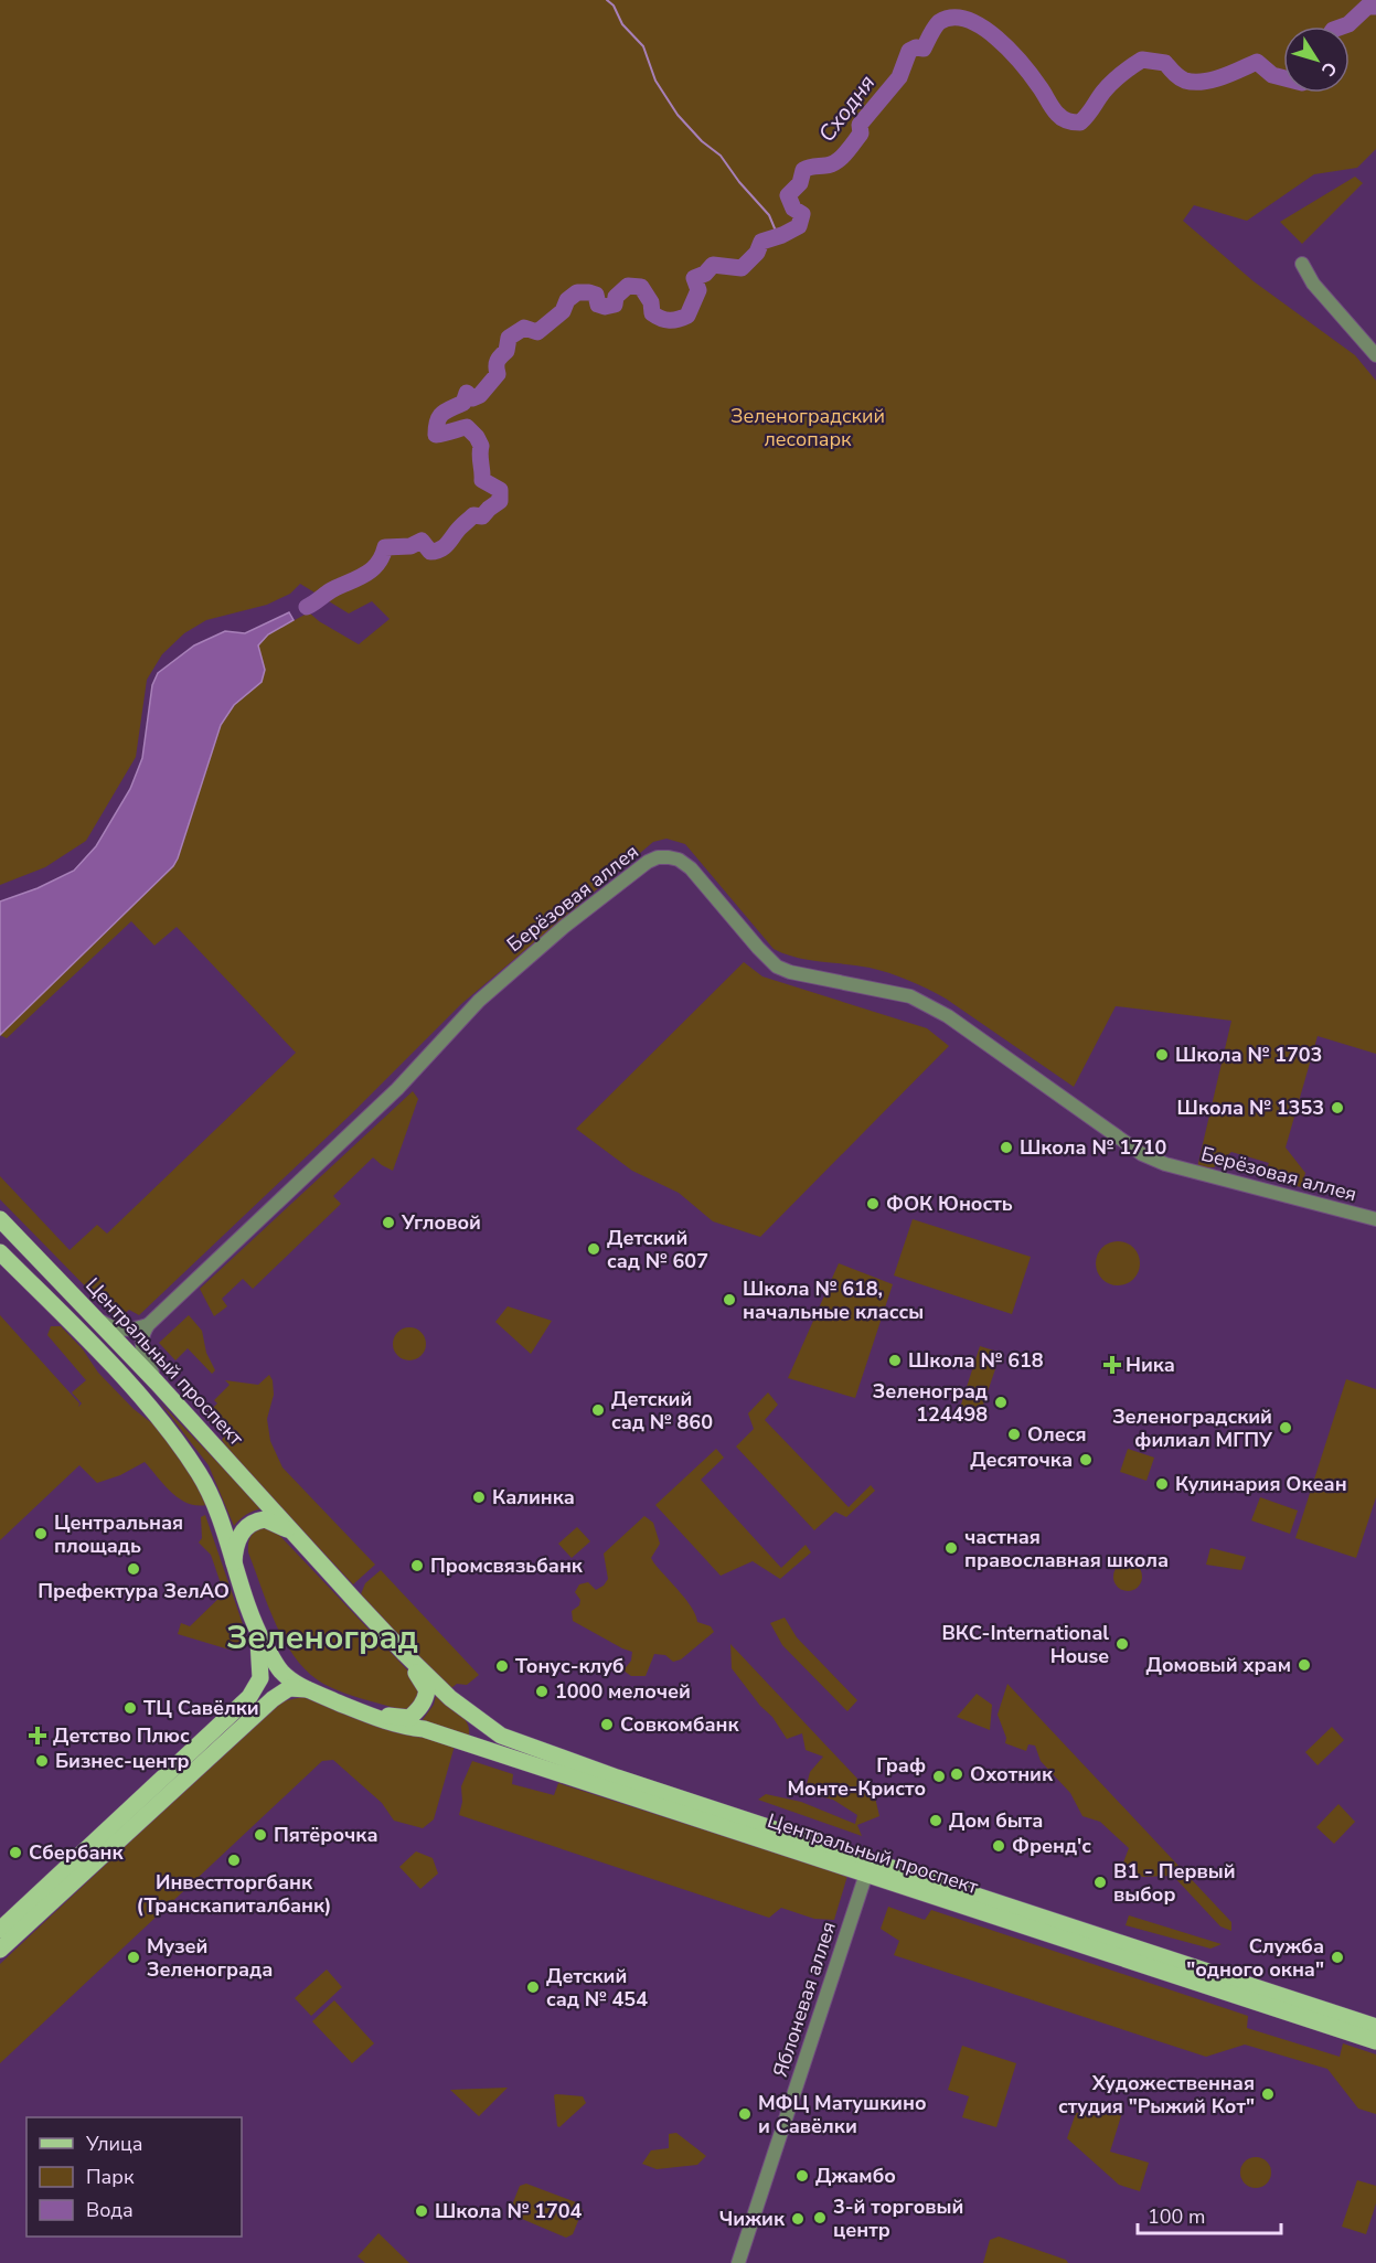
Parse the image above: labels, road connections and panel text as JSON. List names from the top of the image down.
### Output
{
  "streets": {
    "main road": ["Центральный проспект"],
    "street": ["Берёзовая аллея", "Яблоневая аллея"]
  },
  "crossings": [
    ["Центральный проспект", "Яблоневая аллея"]
  ],
  "districts": ["Зеленоград"],
  "water": ["Сходня"],
  "parks": ["Зеленоградский лесопарк"],
  "places": {
    "other": [
      "Школа № 1703",
      "Школа № 1353",
      "Школа № 1710",
      "ФОК Юность",
      "Угловой",
      "Детский сад № 607",
      "Школа № 618, начальные классы",
      "Школа № 618",
      "Зеленоград 124498",
      "Детский сад № 860",
      "Зеленоградский филиал МГПУ",
      "Олеся",
      "Десяточка",
      "Кулинария Океан",
      "Калинка",
      "Центральная площадь",
      "частная православная школа",
      "Промсвязьбанк",
      "Префектура ЗелАО",
      "ВКС-International House",
      "Домовый храм",
      "Тонус-клуб",
      "1000 мелочей",
      "ТЦ Савёлки",
      "Совкомбанк",
      "Бизнес-центр",
      "Охотник",
      "Граф Монте-Кристо",
      "Дом быта",
      "Пятёрочка",
      "Френд'с",
      "Сбербанк",
      "Инвестторгбанк (Транскапиталбанк)",
      "В1 - Первый выбор",
      "Музей Зеленограда",
      "Служба \"одного окна\"",
      "Детский сад № 454",
      "Художественная студия \"Рыжий Кот\"",
      "МФЦ Матушкино и Савёлки",
      "Джамбо",
      "Школа № 1704",
      "3-й торговый центр",
      "Чижик"
    ],
    "health": ["Ника", "Детство Плюс"]
  },
  "legend": ["Улица", "Парк", "Вода"],
  "scale_bar": "100 m",
  "north": "bottom right"
}
